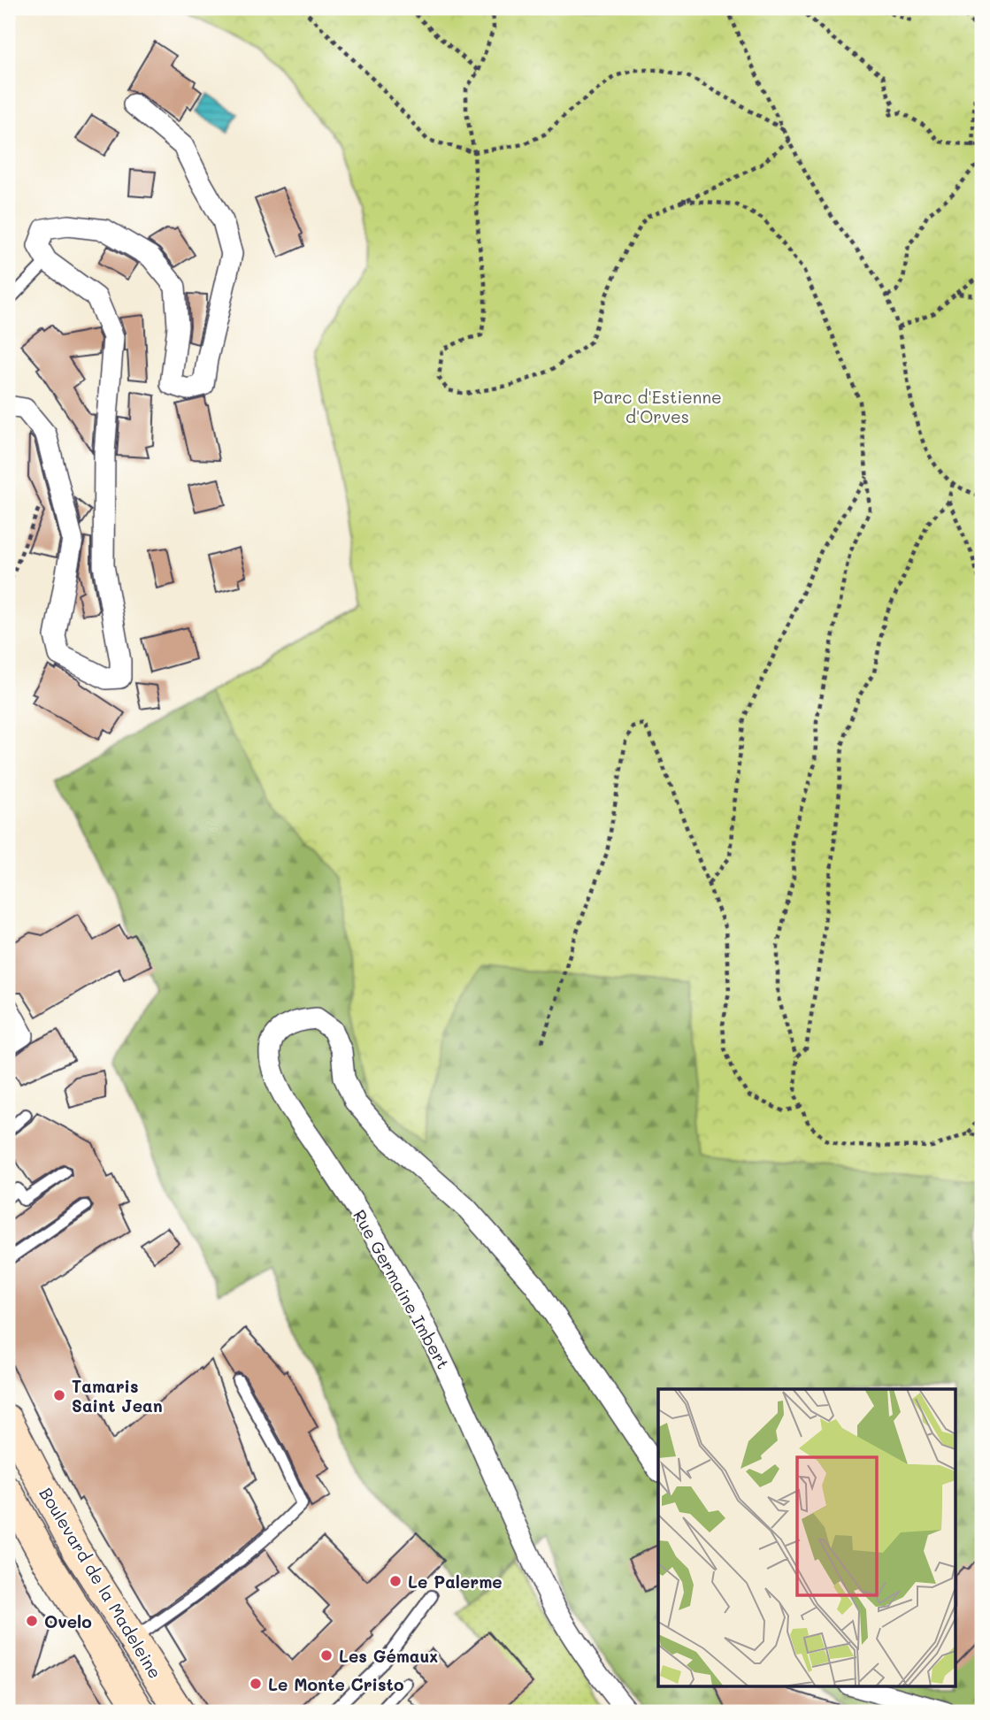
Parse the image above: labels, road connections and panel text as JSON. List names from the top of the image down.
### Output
{
  "streets": {
    "street": ["Rue Germaine Imbert", "Boulevard de la Madeleine"]
  },
  "parks": ["Parc d'Estienne d'Orves"],
  "places": [
    "Tamaris Saint Jean",
    "Le Palerme",
    "Ovelo",
    "Les Gémaux",
    "Le Monte Cristo"
  ]
}
